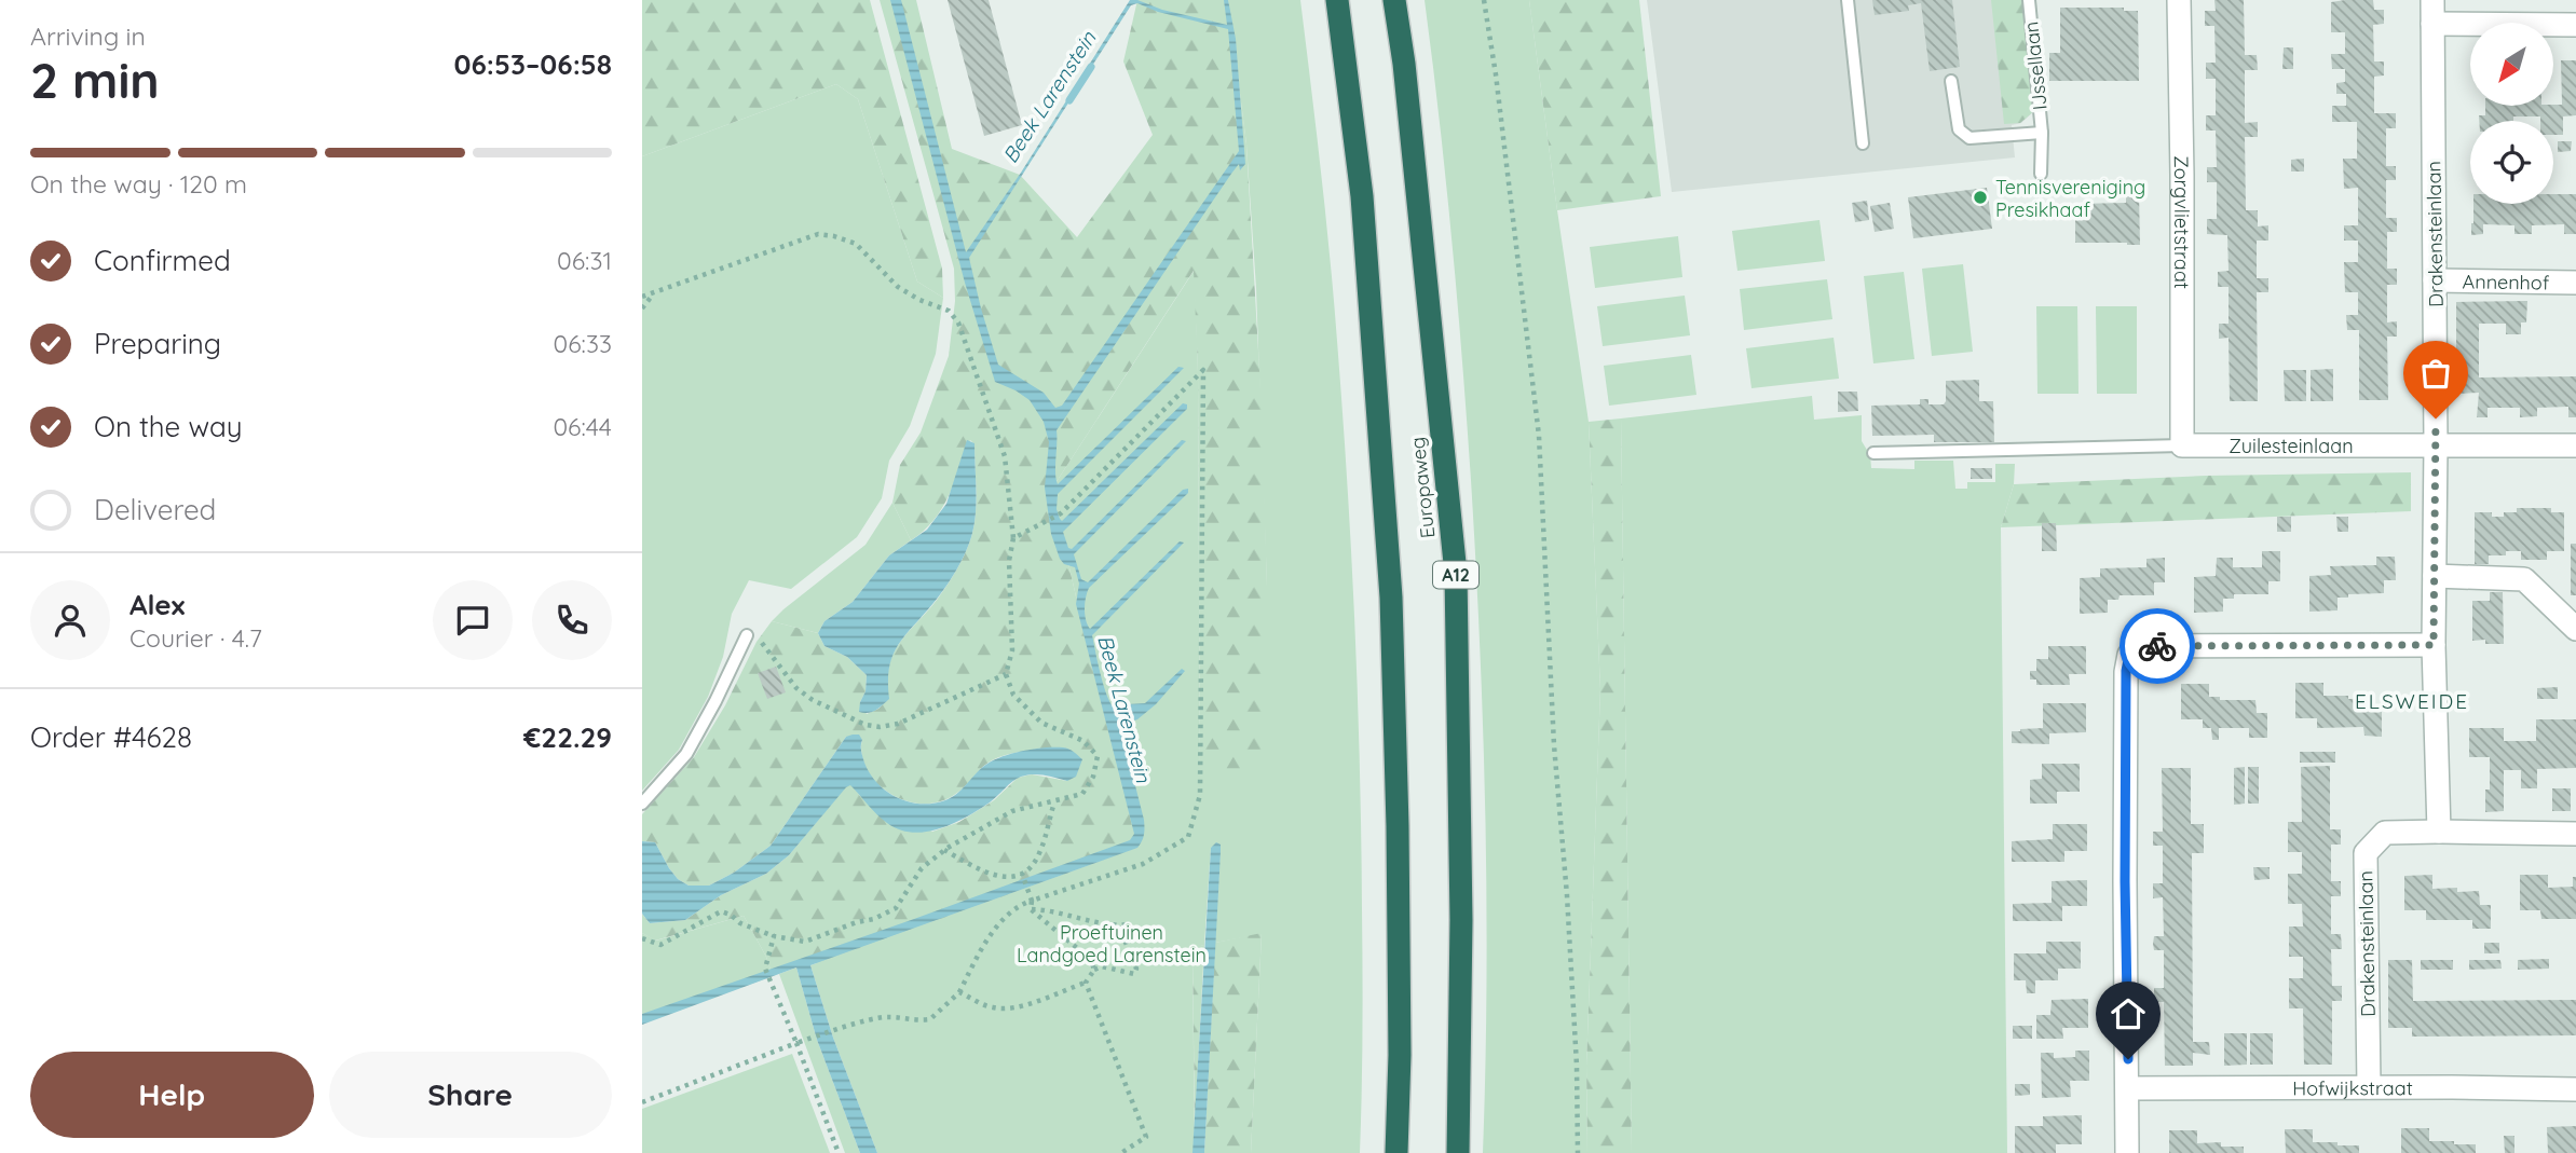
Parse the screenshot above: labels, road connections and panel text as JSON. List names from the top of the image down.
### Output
{
  "streets": {
    "highway": ["Europaweg", "A12"],
    "street": [
      "Zorgvlietstraat",
      "Drakensteinlaan",
      "Annenhof",
      "Zuilesteinlaan",
      "Hofwijkstraat"
    ],
    "lane": ["IJssellaan"]
  },
  "crossings": [
    ["Zorgvlietstraat", "Zuilesteinlaan"],
    ["Drakensteinlaan", "Annenhof"],
    ["Drakensteinlaan", "Zuilesteinlaan"],
    ["Drakensteinlaan", "Hofwijkstraat"]
  ],
  "districts": ["ELSWEIDE"],
  "water": ["Beek Larenstein"],
  "parks": ["Proeftuinen Landgoed Larenstein"],
  "places": ["Tennisvereniging Presikhaaf"],
  "north": "bottom left",
  "page": {
    "heading": ["2 min", "Arriving in", "06:53–06:58"],
    "panel": [
      "Alex",
      "Courier · 4.7",
      "Order #4628",
      "€22.29"
    ],
    "bar": "On the way · 120 m",
    "list": [
      ["Confirmed", "06:31"],
      ["Preparing", "06:33"],
      ["On the way", "06:44"],
      "Delivered"
    ],
    "buttons": ["Help", "Share"]
  }
}
